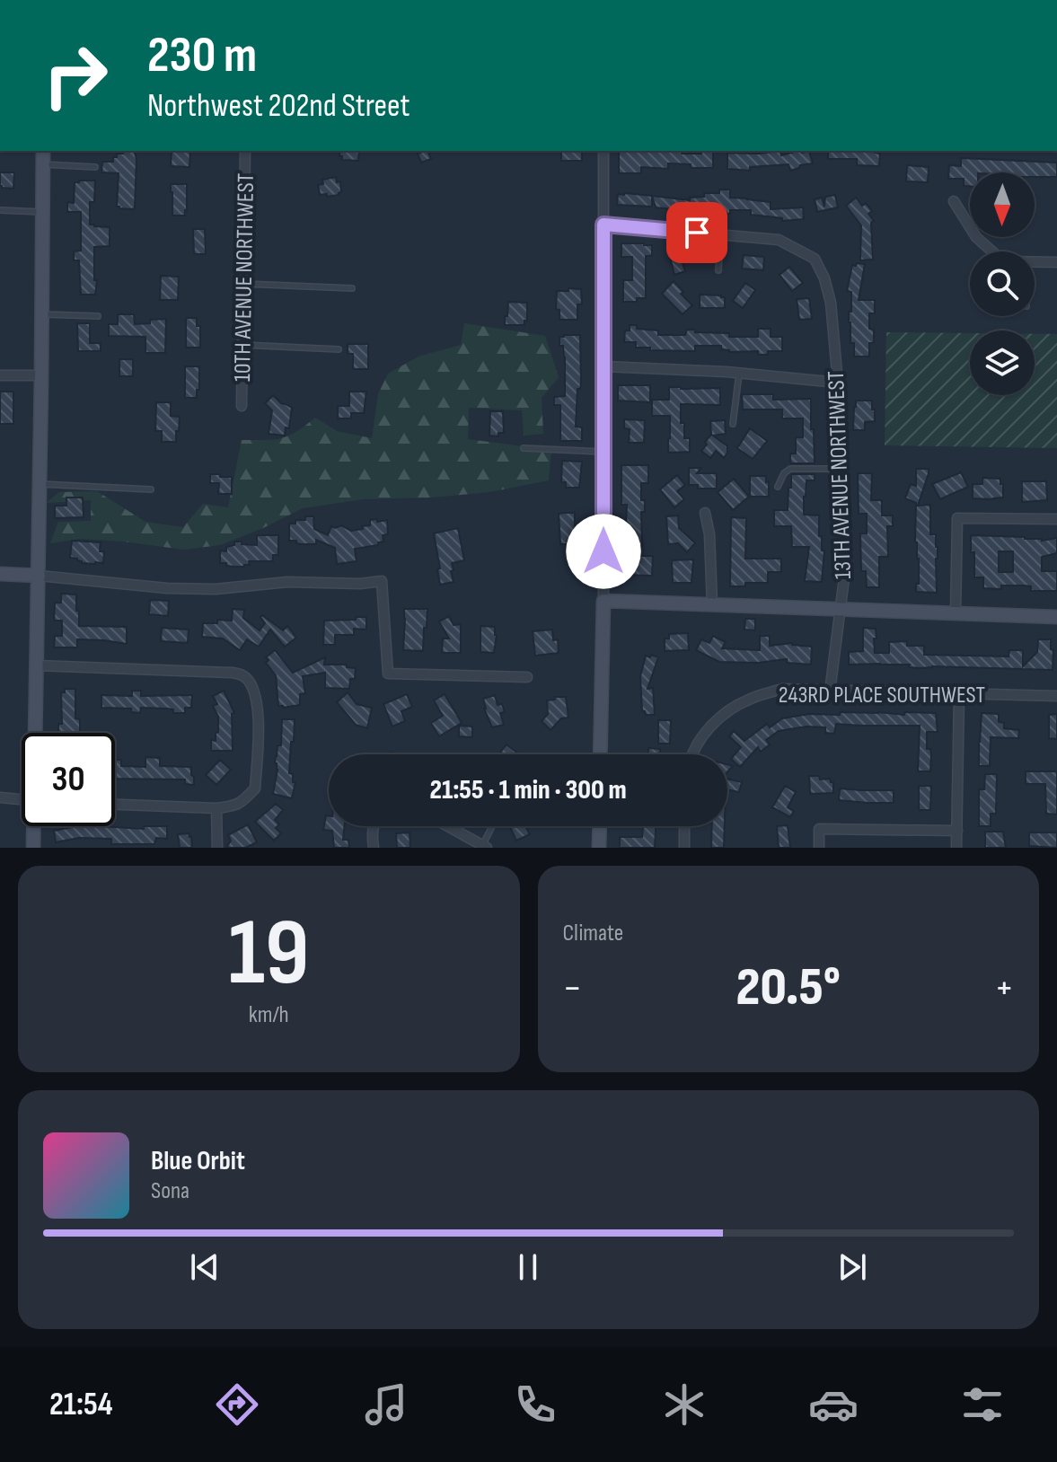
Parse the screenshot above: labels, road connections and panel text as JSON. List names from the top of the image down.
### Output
{
  "streets": {
    "street": ["10TH AVENUE NORTHWEST", "13TH AVENUE NORTHWEST", "243RD PLACE SOUTHWEST"]
  },
  "crossings": [
    ["13TH AVENUE NORTHWEST", "243RD PLACE SOUTHWEST"]
  ],
  "north": "bottom",
  "page": {
    "turn": ["230 m", "Northwest 202nd Street"],
    "limit": "30",
    "trip": "21:55 · 1 min · 300 m",
    "tile": [
      ["19", "km/h"],
      "Climate"
    ],
    "heat": ["−", "20.5°", "+"],
    "song": ["Blue Orbit", "Sona"],
    "tabs": "21:54"
  }
}
